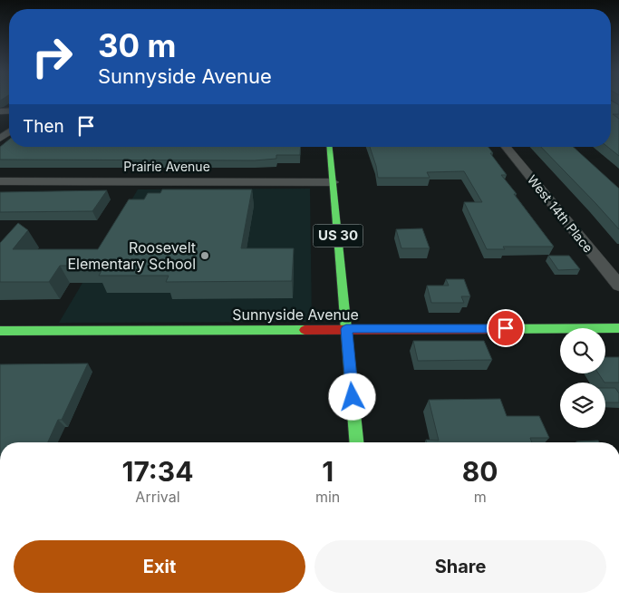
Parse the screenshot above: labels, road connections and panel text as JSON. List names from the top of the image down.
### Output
{
  "streets": {
    "street": [
      "Prairie Avenue",
      "West 14th Place",
      "US 30",
      "Sunnyside Avenue"
    ]
  },
  "crossings": [
    ["Prairie Avenue", "US 30"],
    ["US 30", "Sunnyside Avenue"]
  ],
  "places": ["Roosevelt Elementary School"],
  "page": {
    "turn": ["30 m", "Sunnyside Avenue"],
    "then": "Then",
    "eta": [
      "17:34",
      "Arrival",
      "1",
      "min",
      "80",
      "m"
    ],
    "buttons": ["Exit", "Share"]
  }
}
